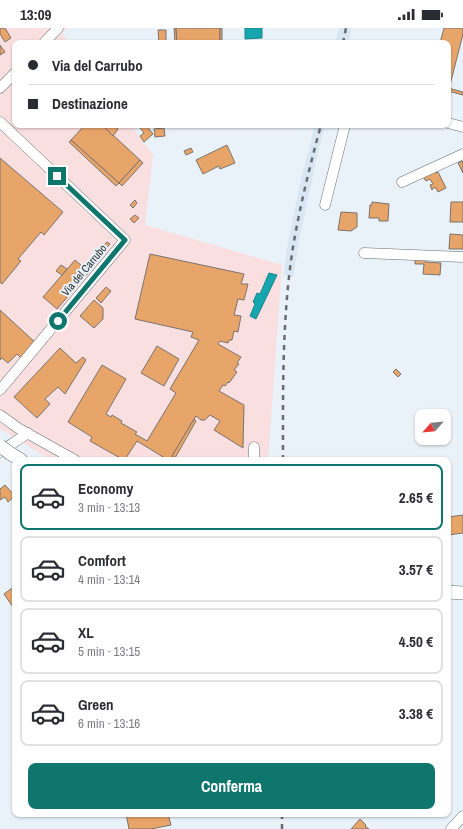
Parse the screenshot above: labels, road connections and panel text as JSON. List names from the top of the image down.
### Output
{
  "streets": {
    "street": ["Via del Carrubo"]
  },
  "north": "bottom left",
  "page": {
    "status": "13:09",
    "banner": ["Via del Carrubo", "Destinazione"],
    "list": [
      {
        "name": "Economy",
        "note": "3 min · 13:13",
        "value": "2.65 €"
      },
      {
        "name": "Comfort",
        "note": "4 min · 13:14",
        "value": "3.57 €"
      },
      {
        "name": "XL",
        "note": "5 min · 13:15",
        "value": "4.50 €"
      },
      {
        "name": "Green",
        "note": "6 min · 13:16",
        "value": "3.38 €"
      }
    ],
    "buttons": "Conferma"
  }
}
